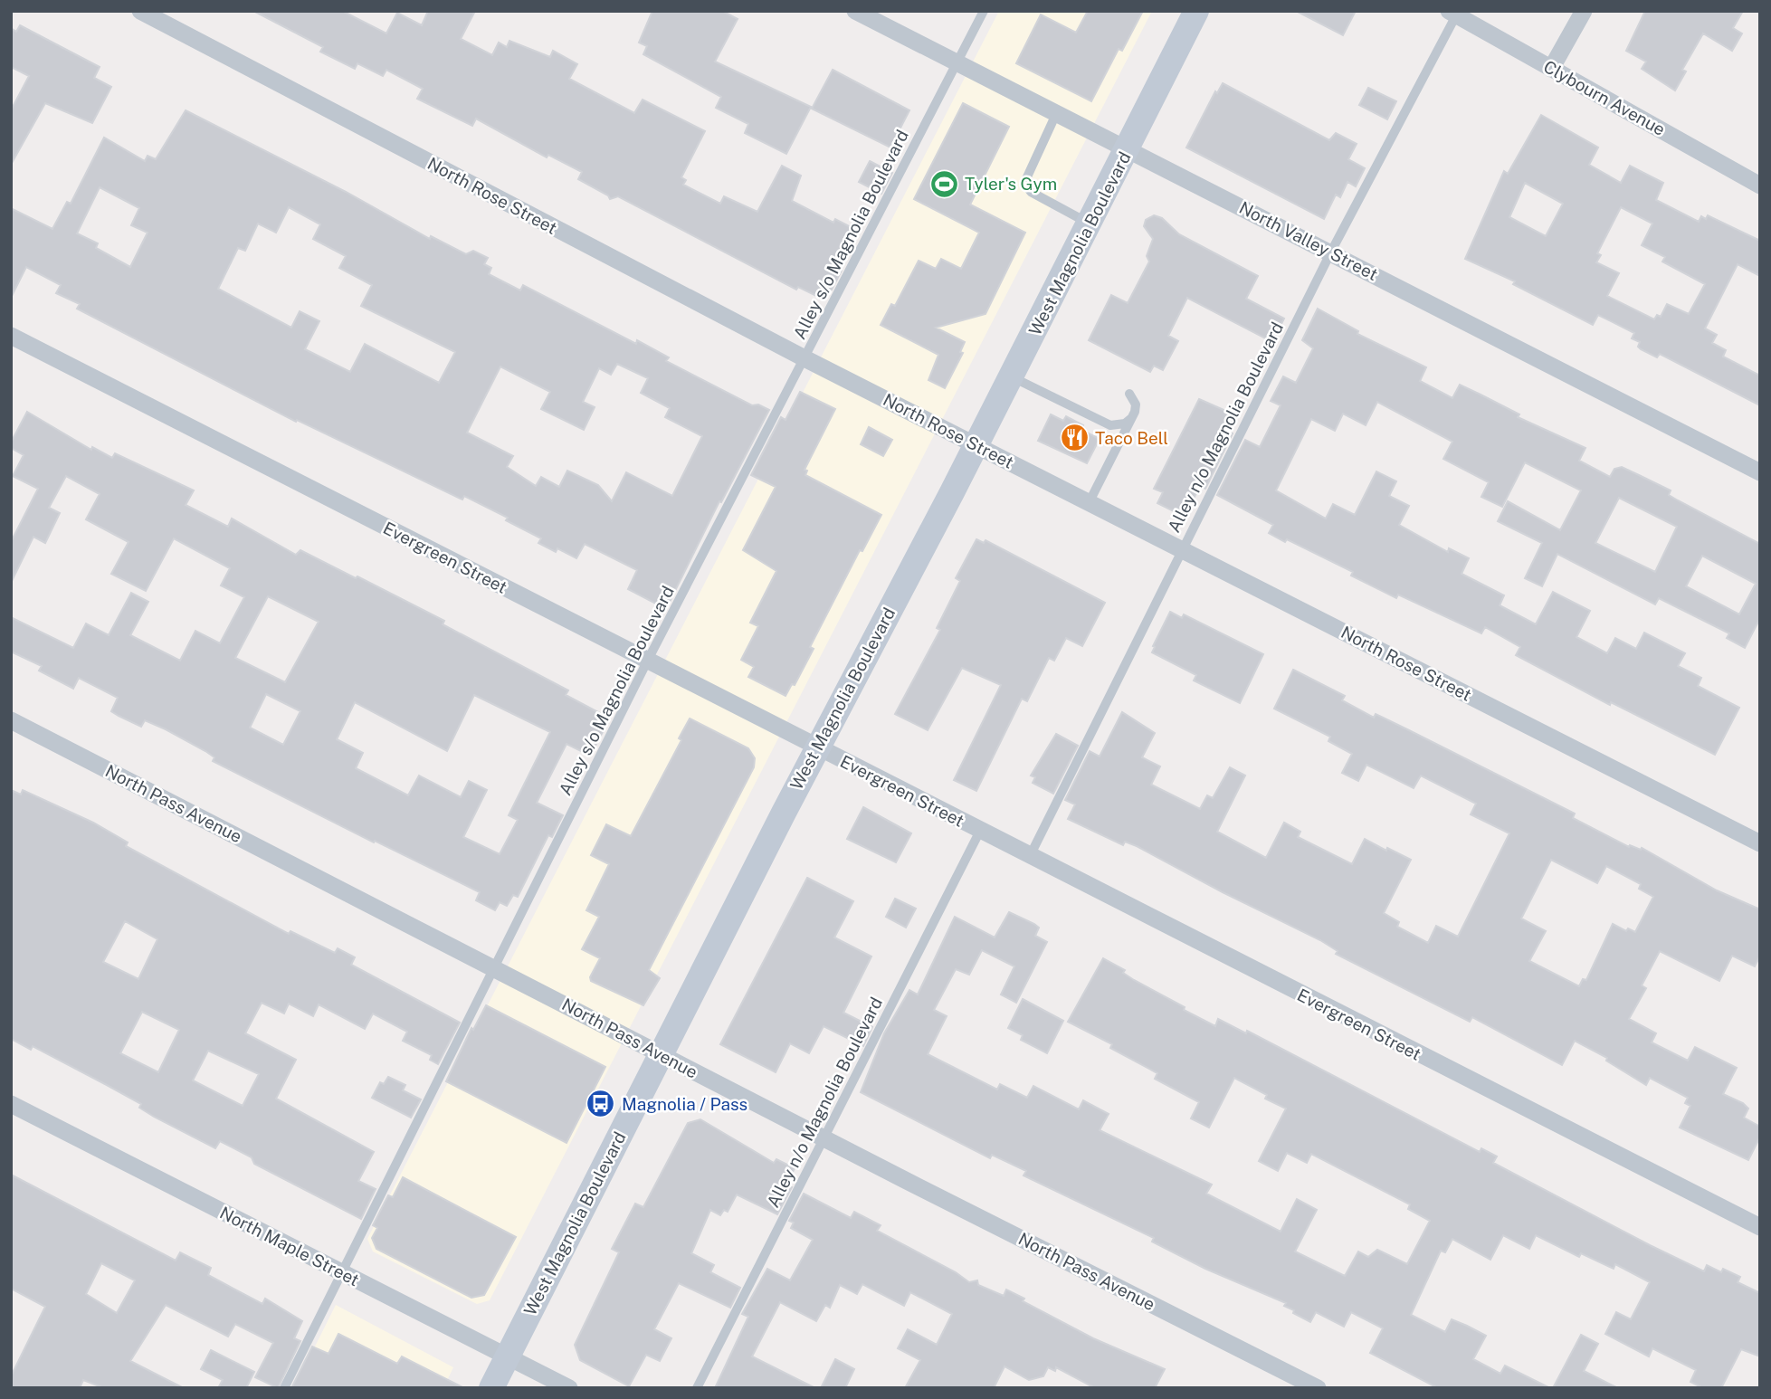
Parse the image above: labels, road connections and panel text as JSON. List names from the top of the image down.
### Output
{
  "streets": {
    "main road": ["West Magnolia Boulevard"],
    "street": [
      "Clybourn Avenue",
      "North Rose Street",
      "North Valley Street",
      "Evergreen Street",
      "North Pass Avenue",
      "North Maple Street"
    ],
    "lane": ["Alley s/o Magnolia Boulevard", "Alley n/o Magnolia Boulevard"]
  },
  "crossings": [
    ["Clybourn Avenue", "Alley n/o Magnolia Boulevard"],
    ["North Rose Street", "Alley s/o Magnolia Boulevard"],
    ["North Rose Street", "West Magnolia Boulevard"],
    ["North Rose Street", "Alley n/o Magnolia Boulevard"],
    ["Alley s/o Magnolia Boulevard", "North Valley Street"],
    ["Alley s/o Magnolia Boulevard", "Evergreen Street"],
    ["Alley s/o Magnolia Boulevard", "North Pass Avenue"],
    ["Alley s/o Magnolia Boulevard", "North Maple Street"],
    ["North Valley Street", "West Magnolia Boulevard"],
    ["North Valley Street", "Alley n/o Magnolia Boulevard"],
    ["West Magnolia Boulevard", "Evergreen Street"],
    ["West Magnolia Boulevard", "North Pass Avenue"],
    ["West Magnolia Boulevard", "North Maple Street"],
    ["Alley n/o Magnolia Boulevard", "Evergreen Street"],
    ["Alley n/o Magnolia Boulevard", "North Pass Avenue"]
  ],
  "places": {
    "sports": ["Tyler's Gym"],
    "restaurant": ["Taco Bell"],
    "bus stop": ["Magnolia / Pass"]
  }
}
